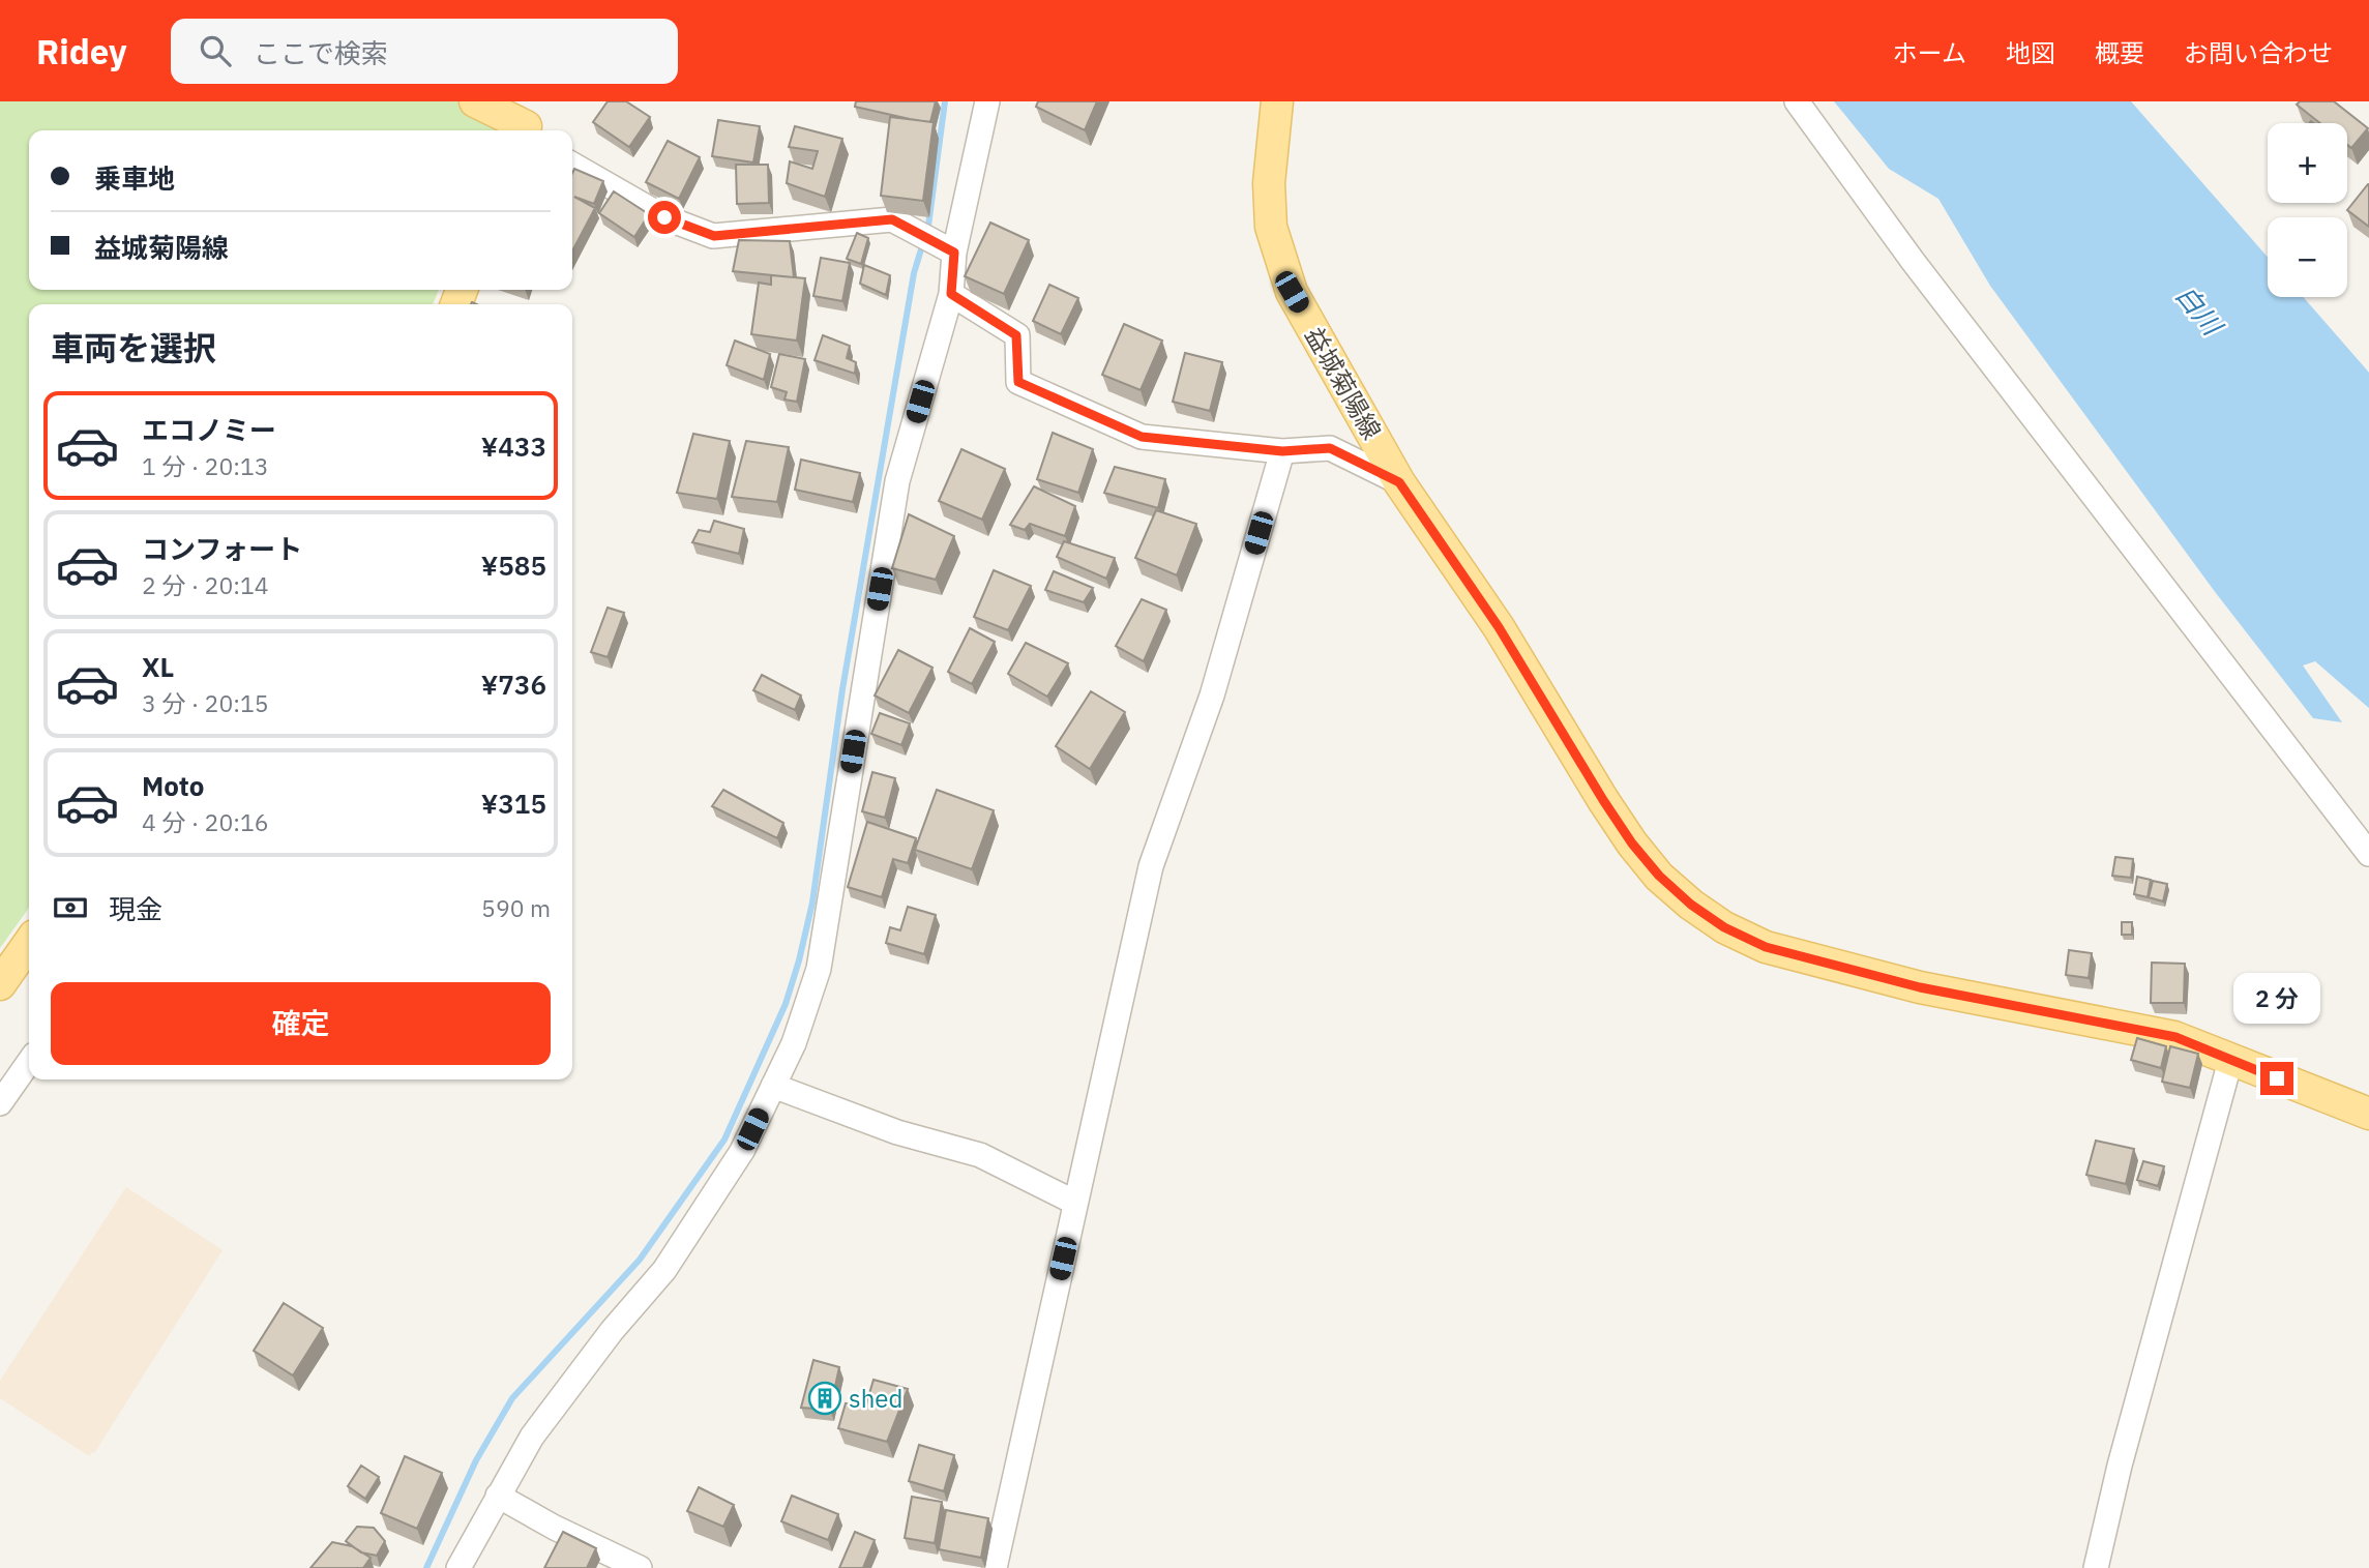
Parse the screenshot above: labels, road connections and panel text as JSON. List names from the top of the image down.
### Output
{
  "streets": {
    "main road": ["益城菊陽線"]
  },
  "water": ["白川"],
  "places": {
    "building": ["shed"]
  },
  "page": {
    "header": "Ridey",
    "search": "ここで検索",
    "nav": [
      "ホーム",
      "地図",
      "概要",
      "お問い合わせ"
    ],
    "map_buttons": ["+", "−"],
    "banner": ["乗車地", "益城菊陽線"],
    "heading": "車両を選択",
    "list": [
      {
        "name": "エコノミー",
        "note": "1 分 · 20:13",
        "value": "¥433"
      },
      {
        "name": "コンフォート",
        "note": "2 分 · 20:14",
        "value": "¥585"
      },
      {
        "name": "XL",
        "note": "3 分 · 20:15",
        "value": "¥736"
      },
      {
        "name": "Moto",
        "note": "4 分 · 20:16",
        "value": "¥315"
      }
    ],
    "pay": ["現金", "590 m"],
    "buttons": "確定",
    "bubble": "2 分"
  }
}
